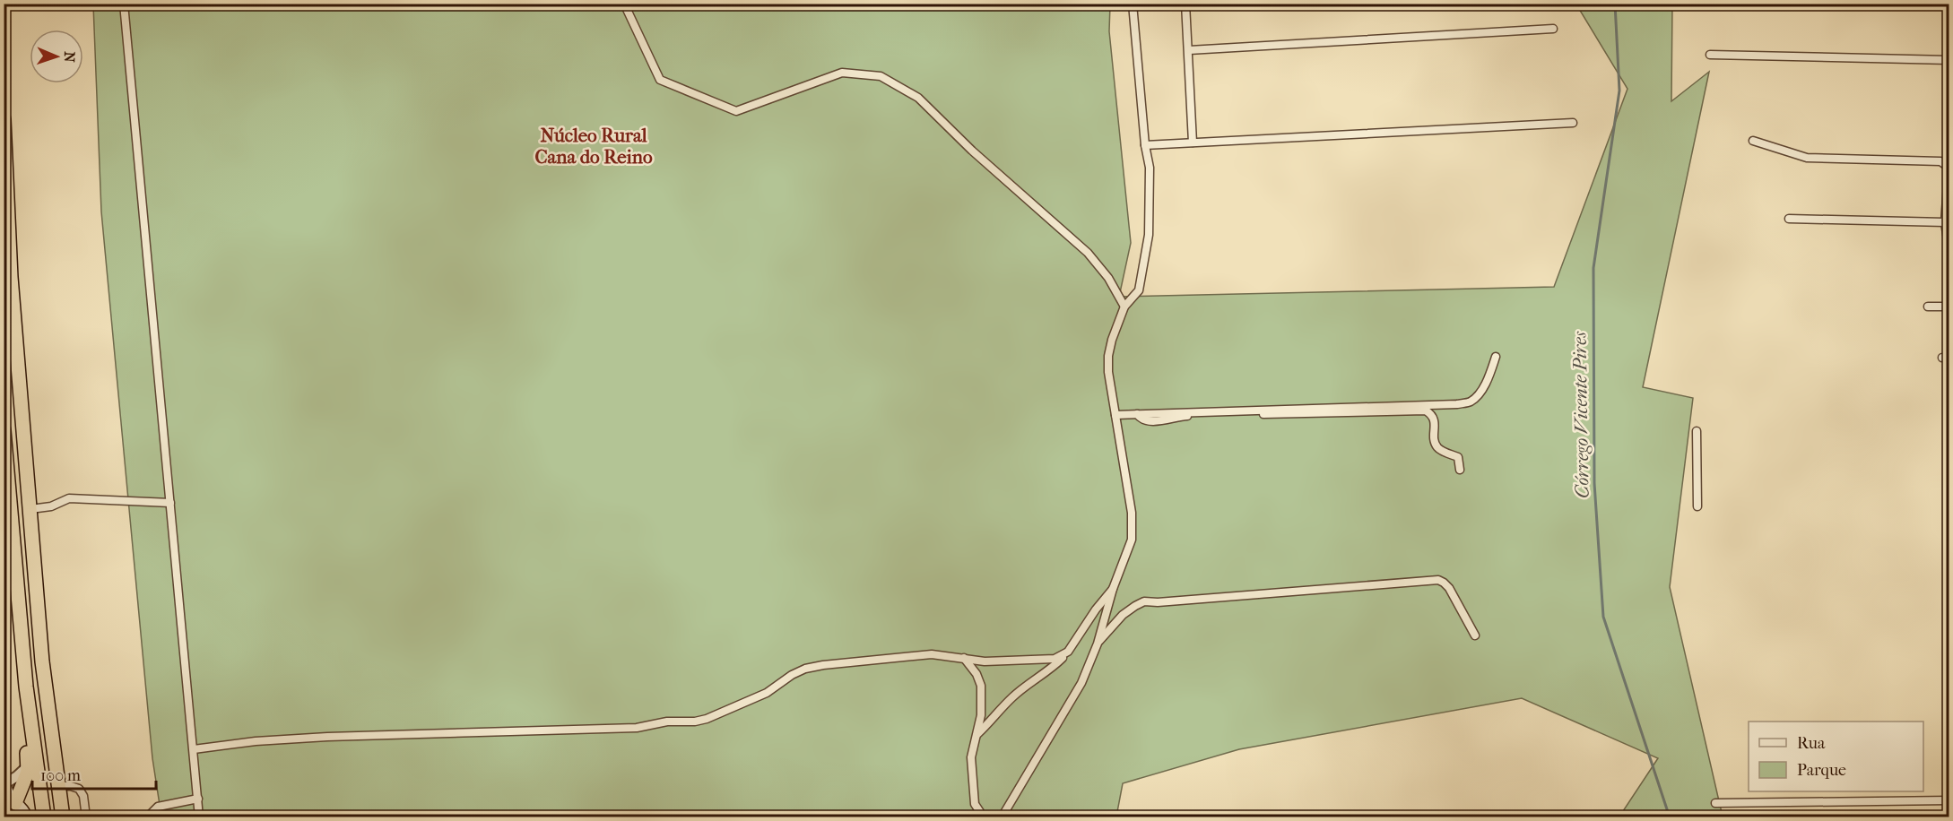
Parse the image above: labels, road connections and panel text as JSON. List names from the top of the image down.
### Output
{
  "districts": ["Núcleo Rural Cana do Reino"],
  "water": ["Córrego Vicente Pires"],
  "legend": ["Rua", "Parque"],
  "scale_bar": "100 m",
  "north": "right"
}
